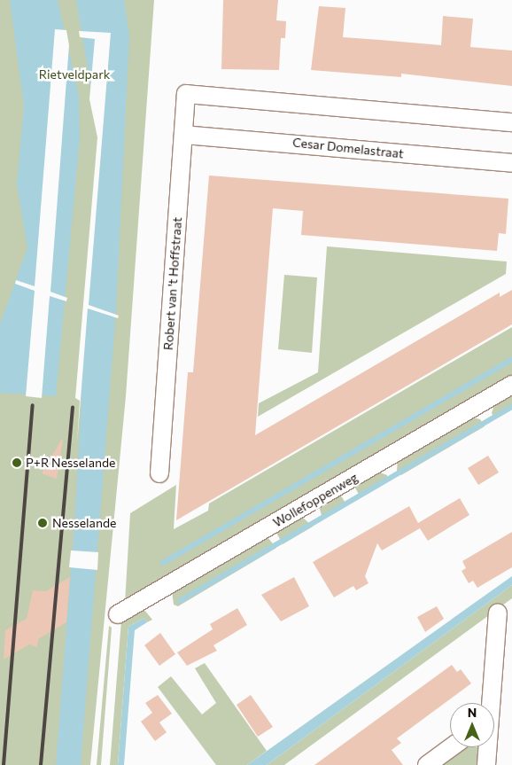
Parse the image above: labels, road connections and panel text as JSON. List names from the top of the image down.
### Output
{
  "streets": {
    "street": ["Cesar Domelastraat", "Robert van 't Hoffstraat", "Wollefoppenweg"]
  },
  "crossings": [
    ["Cesar Domelastraat", "Robert van 't Hoffstraat"]
  ],
  "parks": ["Rietveldpark"],
  "places": ["P+R Nesselande", "Nesselande"],
  "north": "top"
}
